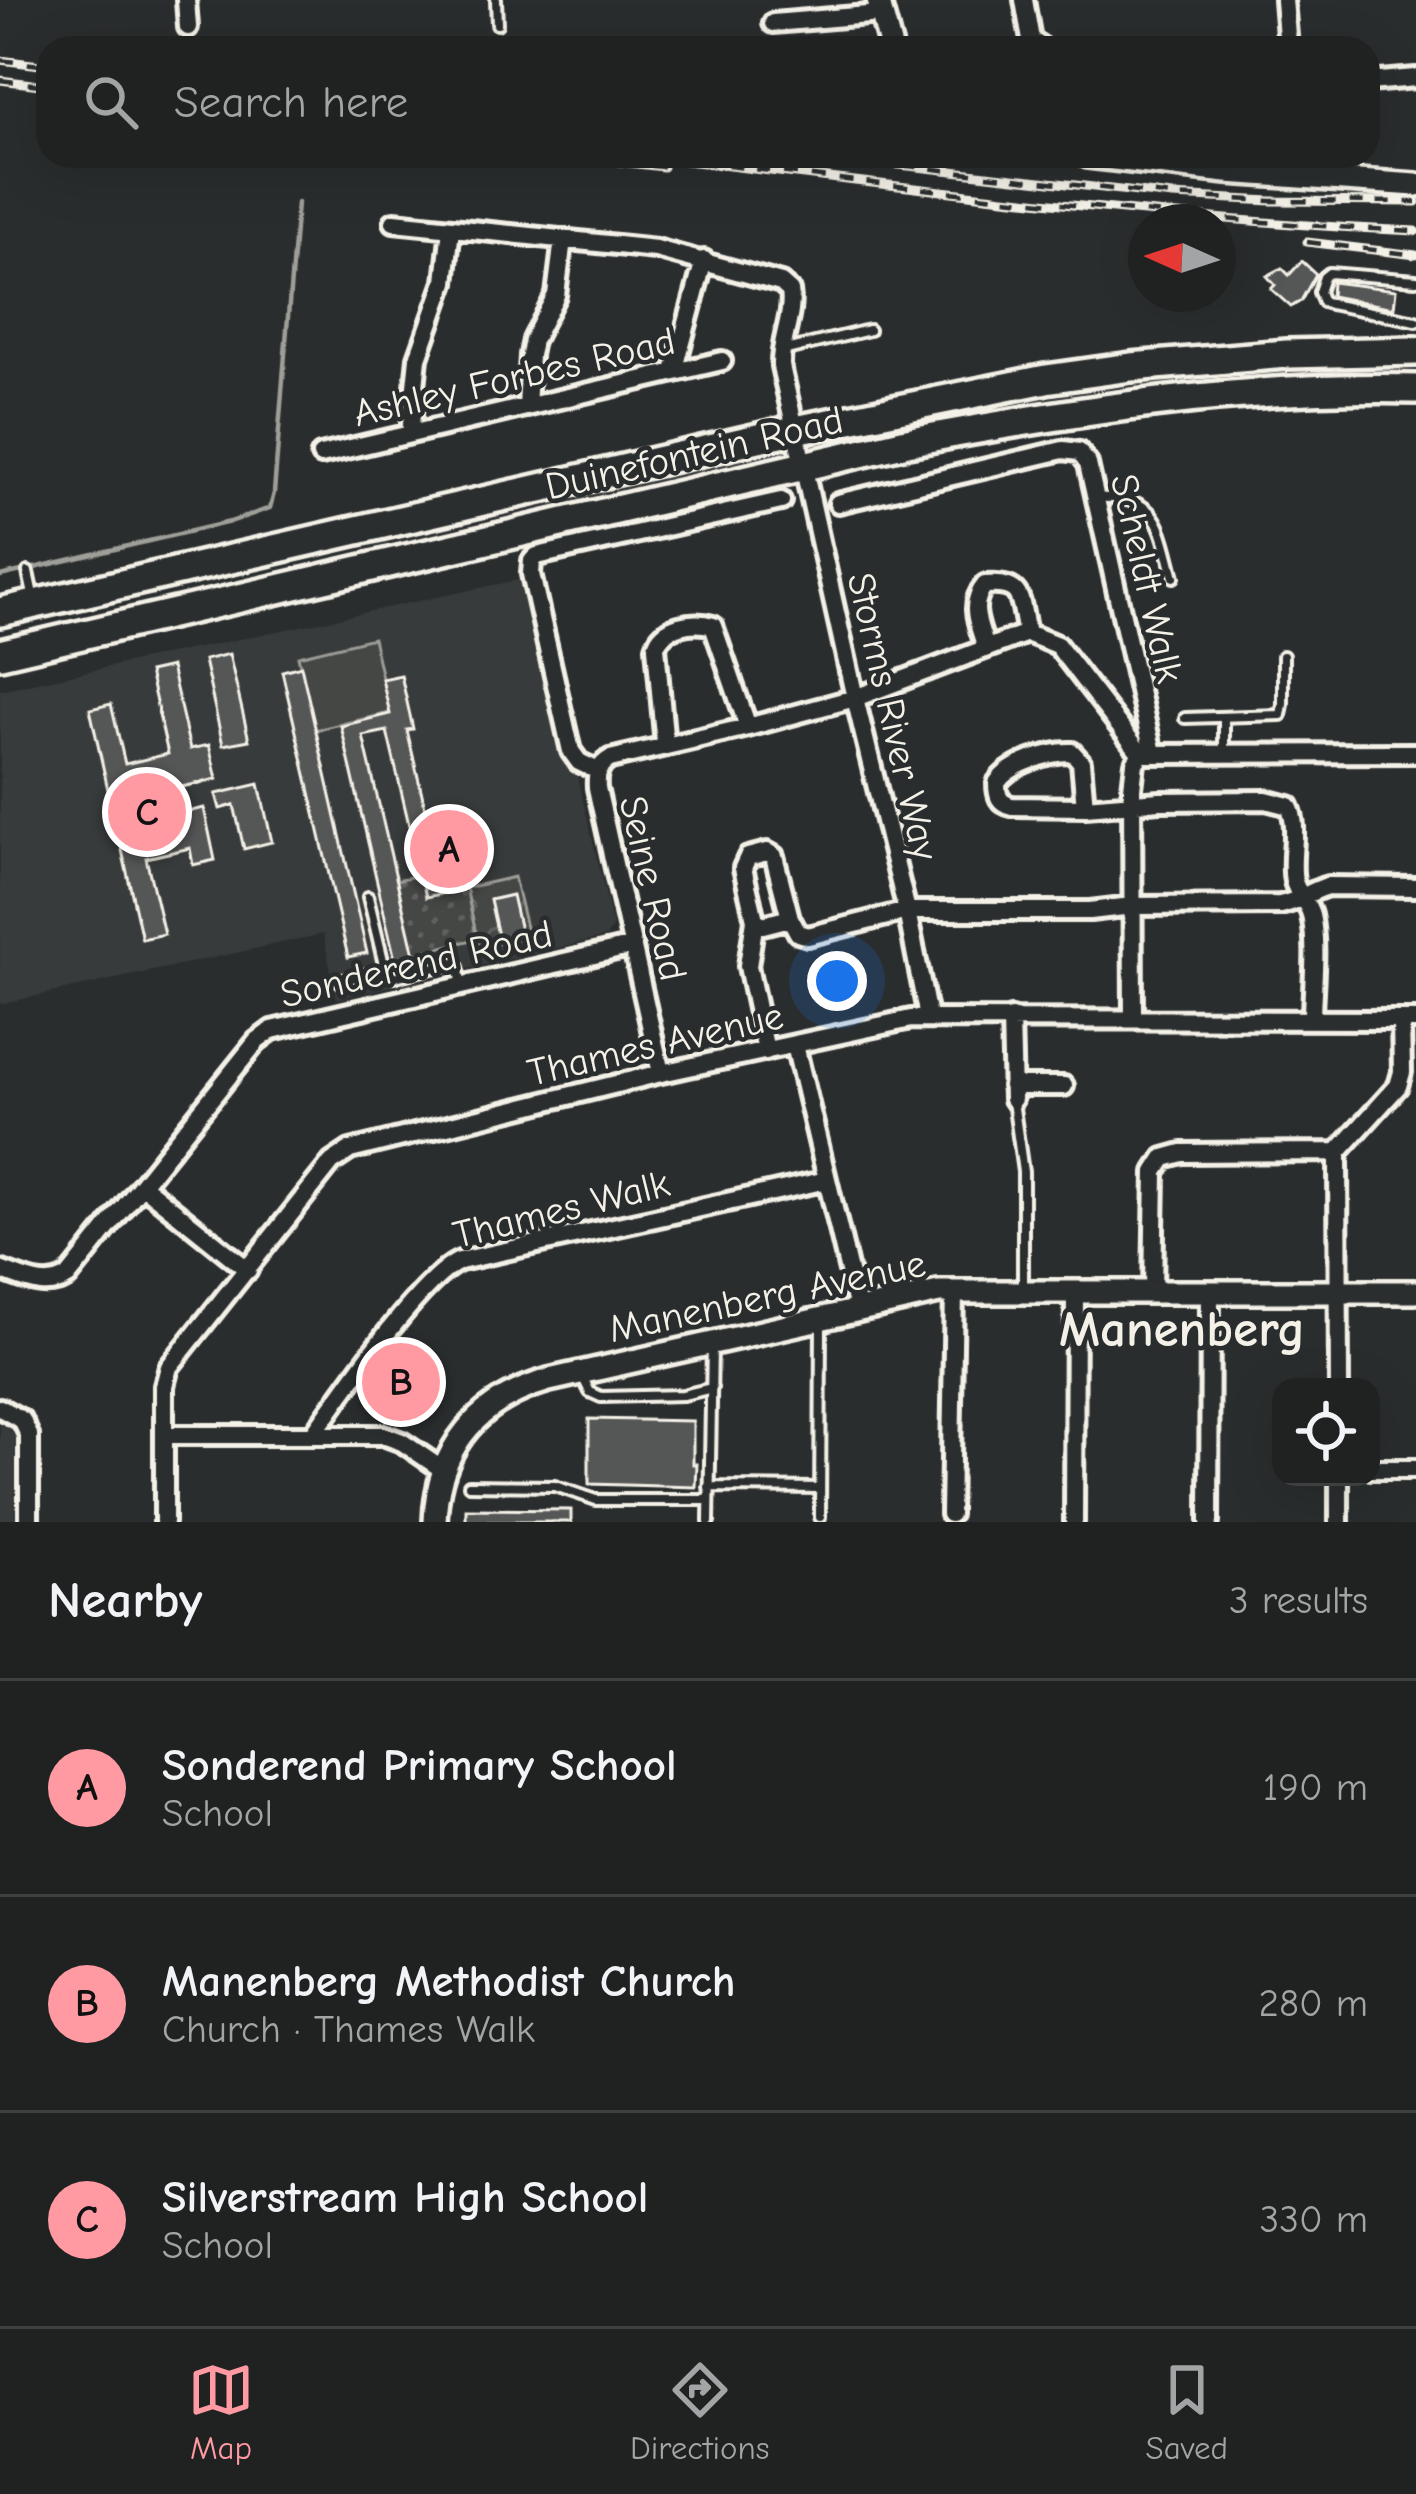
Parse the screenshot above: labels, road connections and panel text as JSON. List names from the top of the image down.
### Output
{
  "streets": {
    "main road": ["Duinefontein Road"],
    "street": [
      "Ashley Forbes Road",
      "Scheldt Walk",
      "Storms River Way",
      "Seine Road",
      "Sonderend Road",
      "Thames Avenue",
      "Thames Walk",
      "Manenberg Avenue"
    ]
  },
  "crossings": [
    ["Duinefontein Road", "Storms River Way"],
    ["Storms River Way", "Seine Road"],
    ["Storms River Way", "Thames Avenue"],
    ["Seine Road", "Sonderend Road"],
    ["Seine Road", "Thames Avenue"]
  ],
  "districts": ["Manenberg"],
  "north": "left",
  "page": {
    "search": "Search here",
    "pins": ["C", "A", "B"],
    "heading": ["Nearby", "3 results"],
    "list": [
      {
        "mark": "A",
        "name": "Sonderend Primary School",
        "note": "School",
        "value": "190 m"
      },
      {
        "mark": "B",
        "name": "Manenberg Methodist Church",
        "note": "Church · Thames Walk",
        "value": "280 m"
      },
      {
        "mark": "C",
        "name": "Silverstream High School",
        "note": "School",
        "value": "330 m"
      }
    ],
    "nav": ["Map", "Directions", "Saved"]
  }
}
